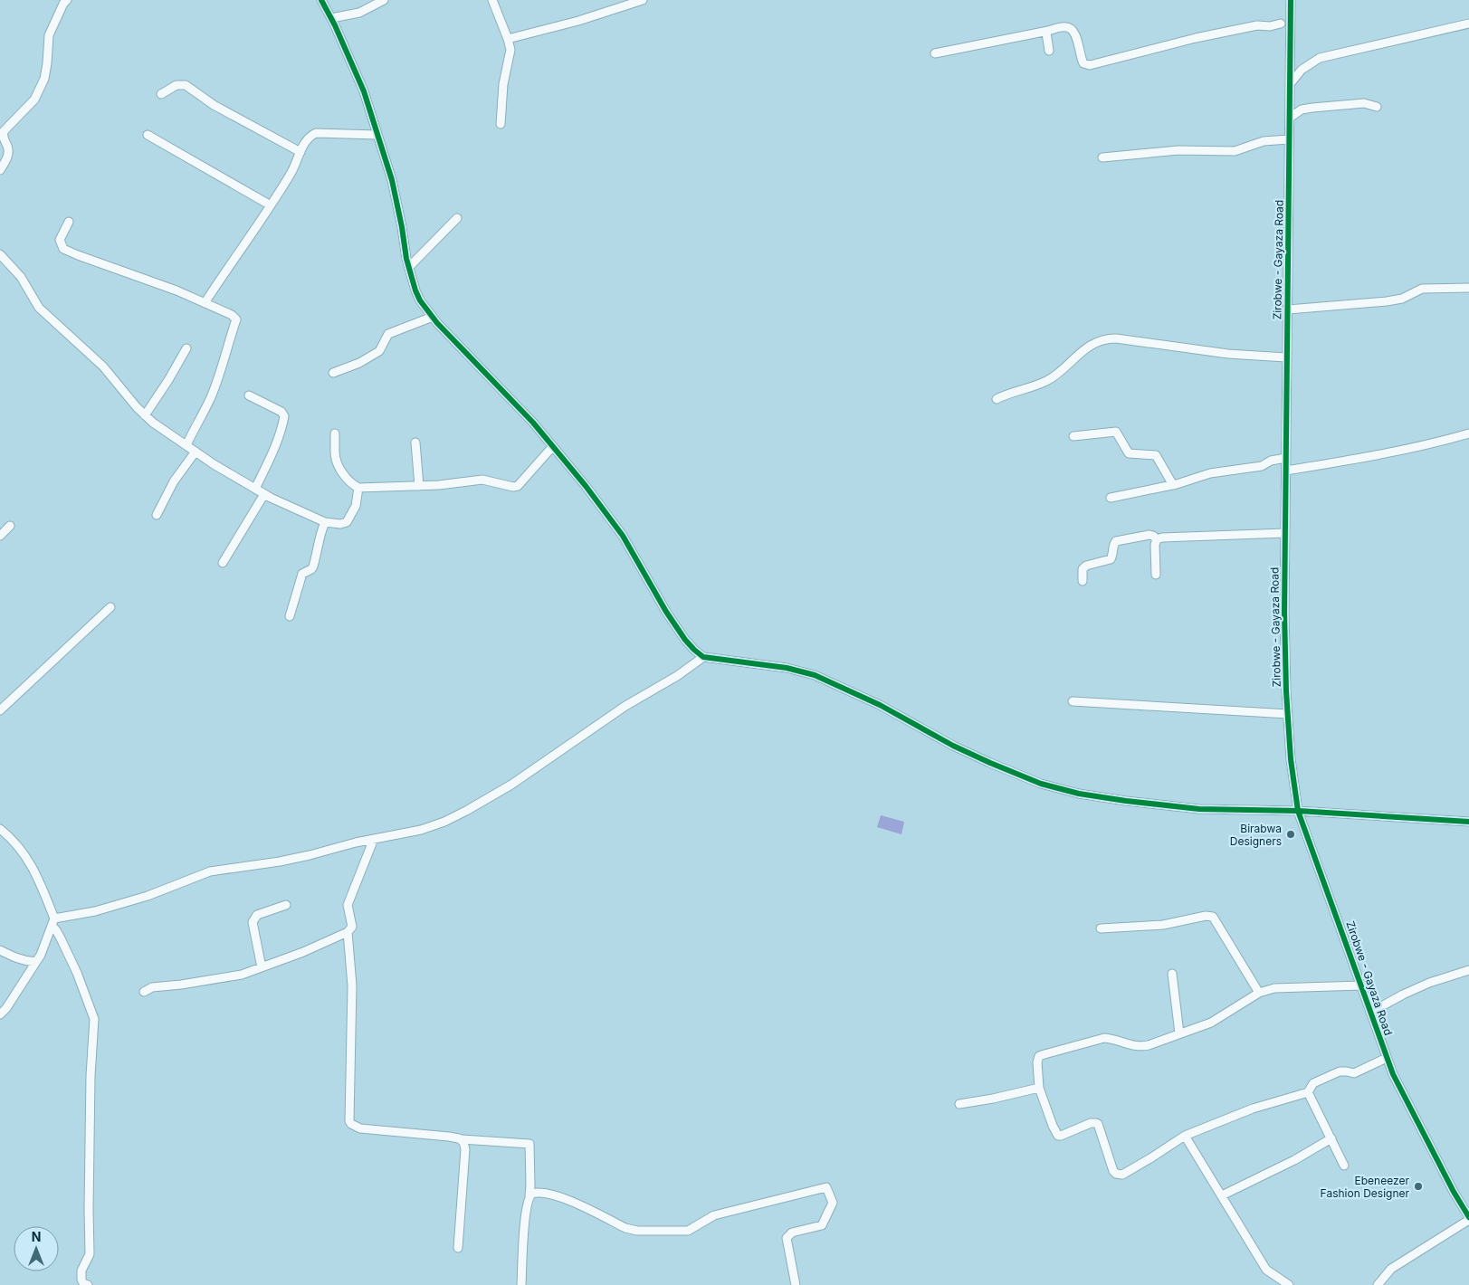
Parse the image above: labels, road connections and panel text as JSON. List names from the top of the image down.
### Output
{
  "streets": {
    "street": ["Zirobwe - Gayaza Road"]
  },
  "places": ["Birabwa Designers", "Ebeneezer Fashion Designer"],
  "north": "top"
}
